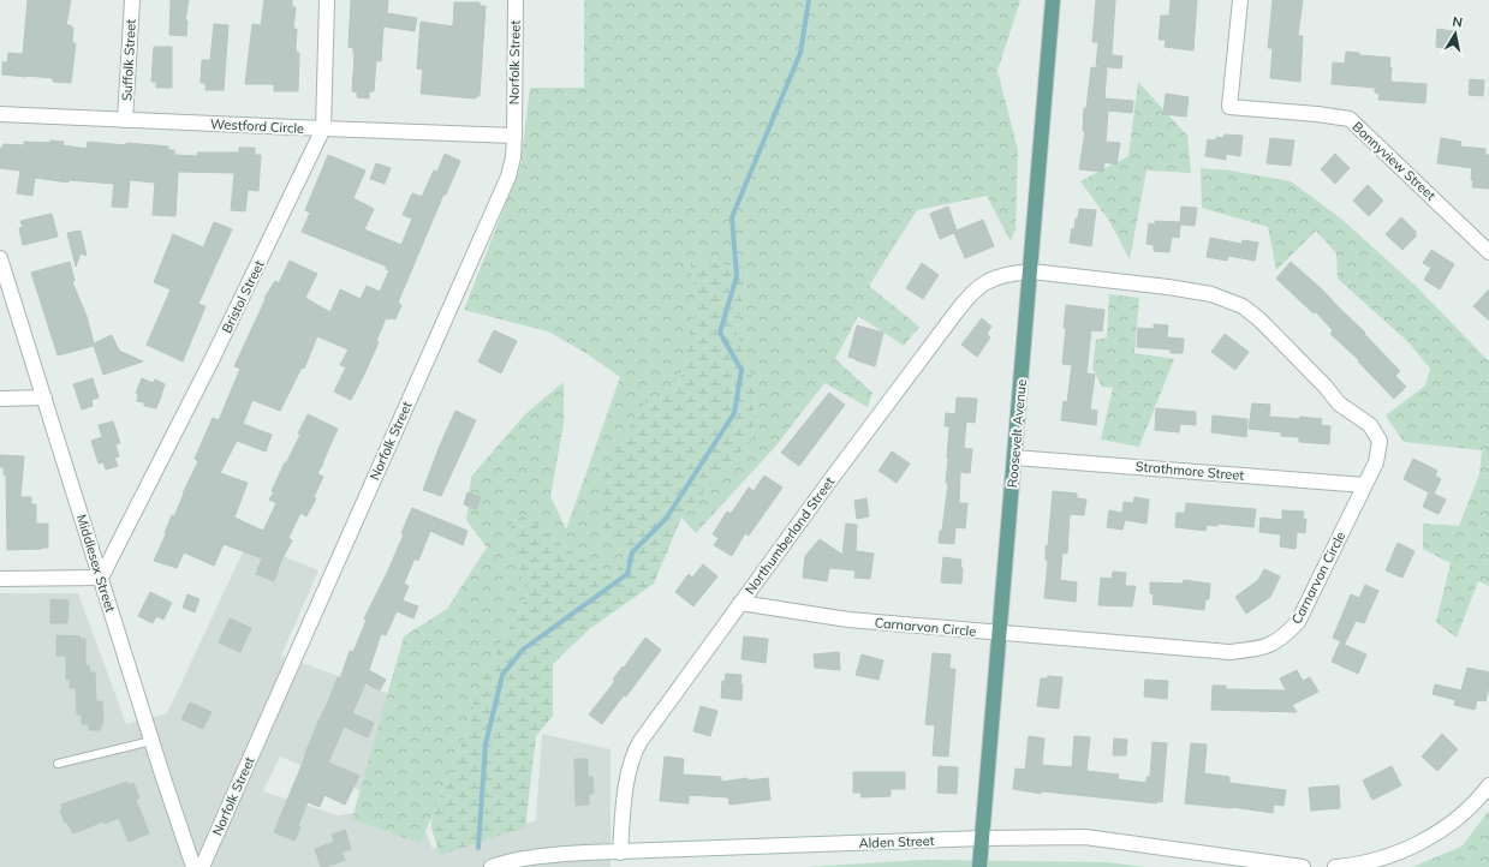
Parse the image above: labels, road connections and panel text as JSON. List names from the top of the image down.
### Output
{
  "streets": {
    "main road": ["Roosevelt Avenue"],
    "street": [
      "Suffolk Street",
      "Norfolk Street",
      "Westford Circle",
      "Bonnyview Street",
      "Bristol Street",
      "Strathmore Street",
      "Northumberland Street",
      "Middlesex Street",
      "Carnarvon Circle",
      "Alden Street"
    ]
  },
  "crossings": [
    ["Suffolk Street", "Westford Circle"],
    ["Norfolk Street", "Westford Circle"],
    ["Westford Circle", "Bristol Street"],
    ["Bristol Street", "Middlesex Street"],
    ["Roosevelt Avenue", "Strathmore Street"],
    ["Roosevelt Avenue", "Northumberland Street"],
    ["Roosevelt Avenue", "Carnarvon Circle"],
    ["Roosevelt Avenue", "Alden Street"],
    ["Strathmore Street", "Carnarvon Circle"],
    ["Northumberland Street", "Carnarvon Circle"],
    ["Northumberland Street", "Alden Street"]
  ],
  "north": "top"
}
